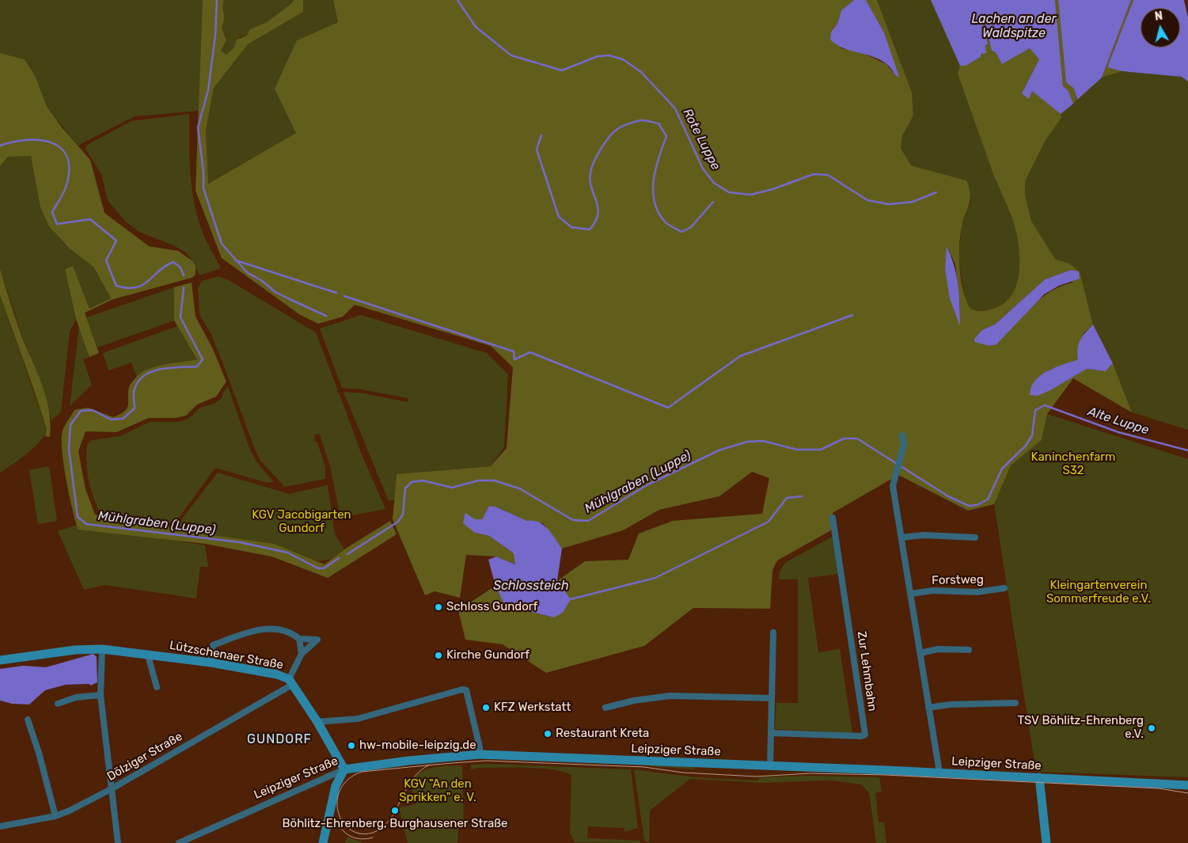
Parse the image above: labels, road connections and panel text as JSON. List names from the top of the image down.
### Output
{
  "streets": {
    "street": [
      "Forstweg",
      "Lützschenaer Straße",
      "Zur Lehmbahn",
      "Leipziger Straße",
      "Dölziger Straße"
    ]
  },
  "crossings": [
    ["Lützschenaer Straße", "Leipziger Straße"],
    ["Lützschenaer Straße", "Dölziger Straße"]
  ],
  "districts": ["GUNDORF"],
  "water": [
    "Lachen an der Waldspitze",
    "Rote Luppe",
    "Alte Luppe",
    "Mühlgraben (Luppe)",
    "Schlossteich"
  ],
  "parks": [
    "Kaninchenfarm S32",
    "KGV Jacobigarten Gundorf",
    "Kleingartenverein Sommerfreude e.V.",
    "KGV \"An den Sprikken\" e. V."
  ],
  "places": [
    "Schloss Gundorf",
    "Kirche Gundorf",
    "KFZ Werkstatt",
    "TSV Böhlitz-Ehrenberg e.V.",
    "Restaurant Kreta",
    "hw-mobile-leipzig.de",
    "Böhlitz-Ehrenberg, Burghausener Straße"
  ],
  "north": "top"
}
